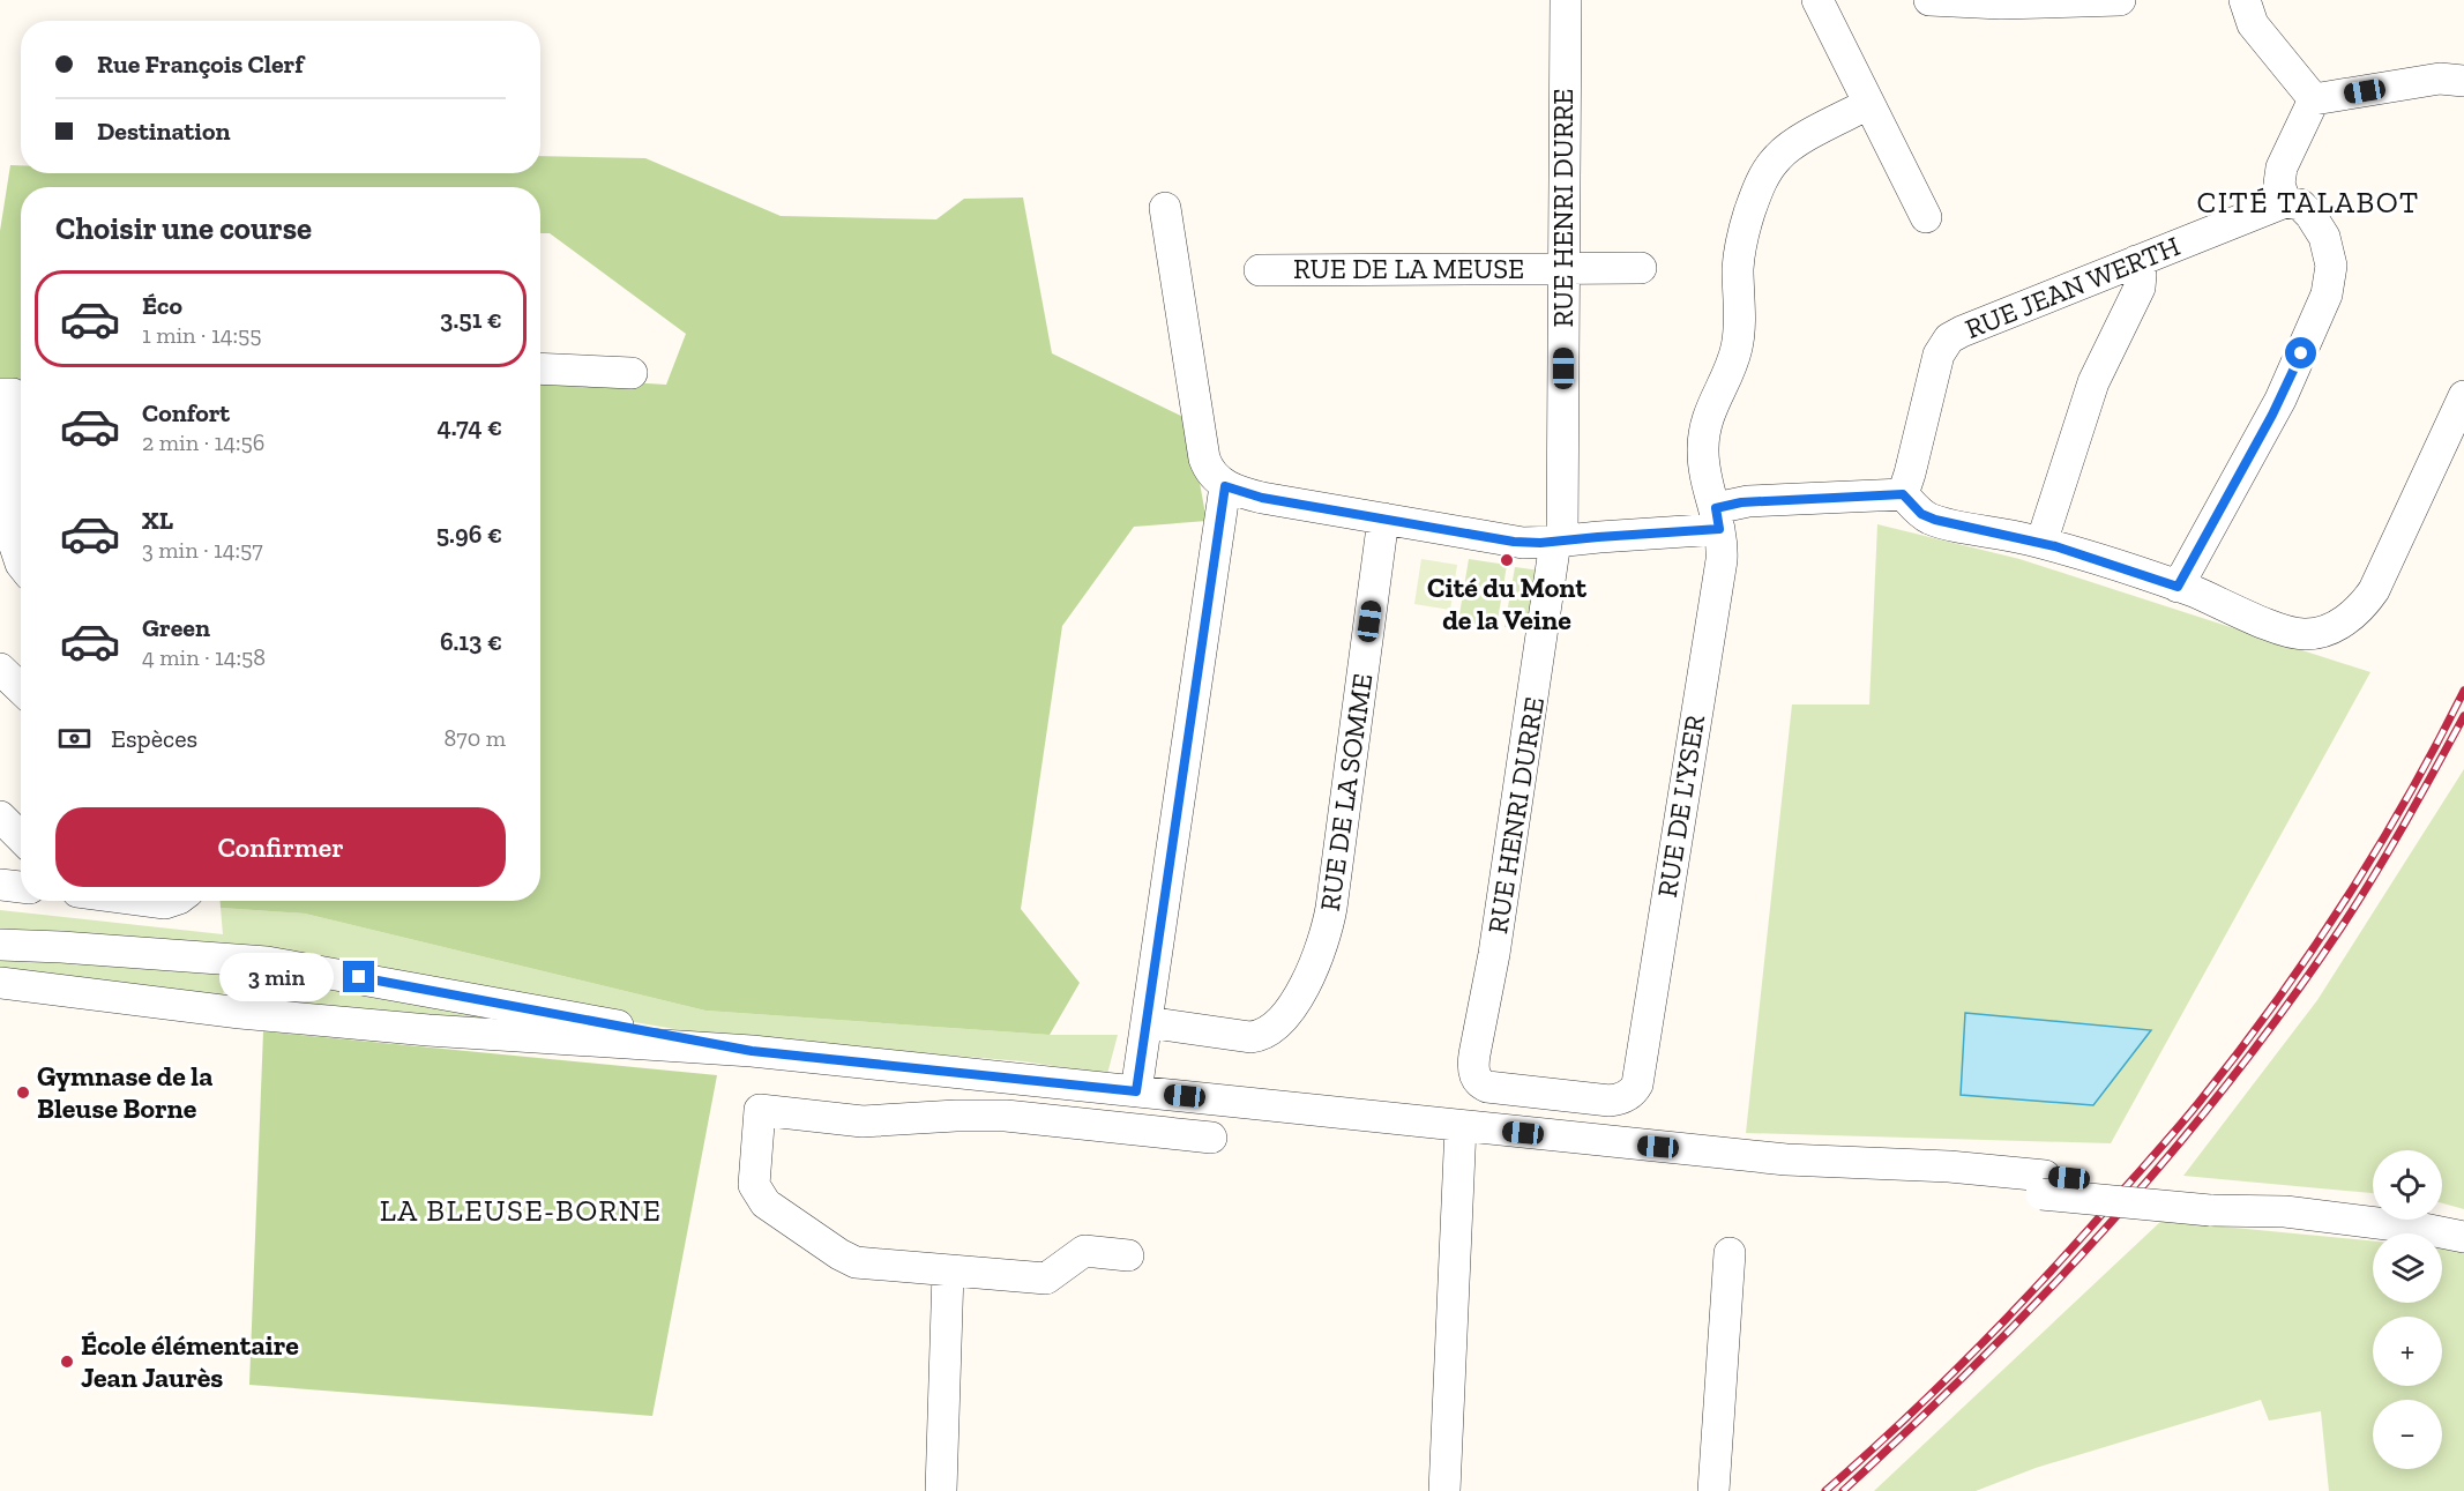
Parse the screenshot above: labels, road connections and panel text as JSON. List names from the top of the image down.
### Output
{
  "streets": {
    "street": [
      "RUE HENRI DURRE",
      "RUE DE LA MEUSE",
      "RUE JEAN WERTH",
      "RUE DE LA SOMME",
      "RUE DE L'YSER"
    ]
  },
  "crossings": [
    ["RUE HENRI DURRE", "RUE DE LA MEUSE"],
    ["RUE HENRI DURRE", "RUE DE L'YSER"]
  ],
  "districts": ["CITÉ TALABOT", "LA BLEUSE-BORNE"],
  "places": ["Cité du Mont de la Veine", "Gymnase de la Bleuse Borne", "École élémentaire Jean Jaurès"],
  "page": {
    "banner": ["Rue François Clerf", "Destination"],
    "heading": "Choisir une course",
    "list": [
      {
        "name": "Éco",
        "note": "1 min · 14:55",
        "value": "3.51 €"
      },
      {
        "name": "Confort",
        "note": "2 min · 14:56",
        "value": "4.74 €"
      },
      {
        "name": "XL",
        "note": "3 min · 14:57",
        "value": "5.96 €"
      },
      {
        "name": "Green",
        "note": "4 min · 14:58",
        "value": "6.13 €"
      }
    ],
    "pay": ["Espèces", "870 m"],
    "buttons": "Confirmer",
    "bubble": "3 min",
    "map_buttons": ["+", "−"]
  }
}
